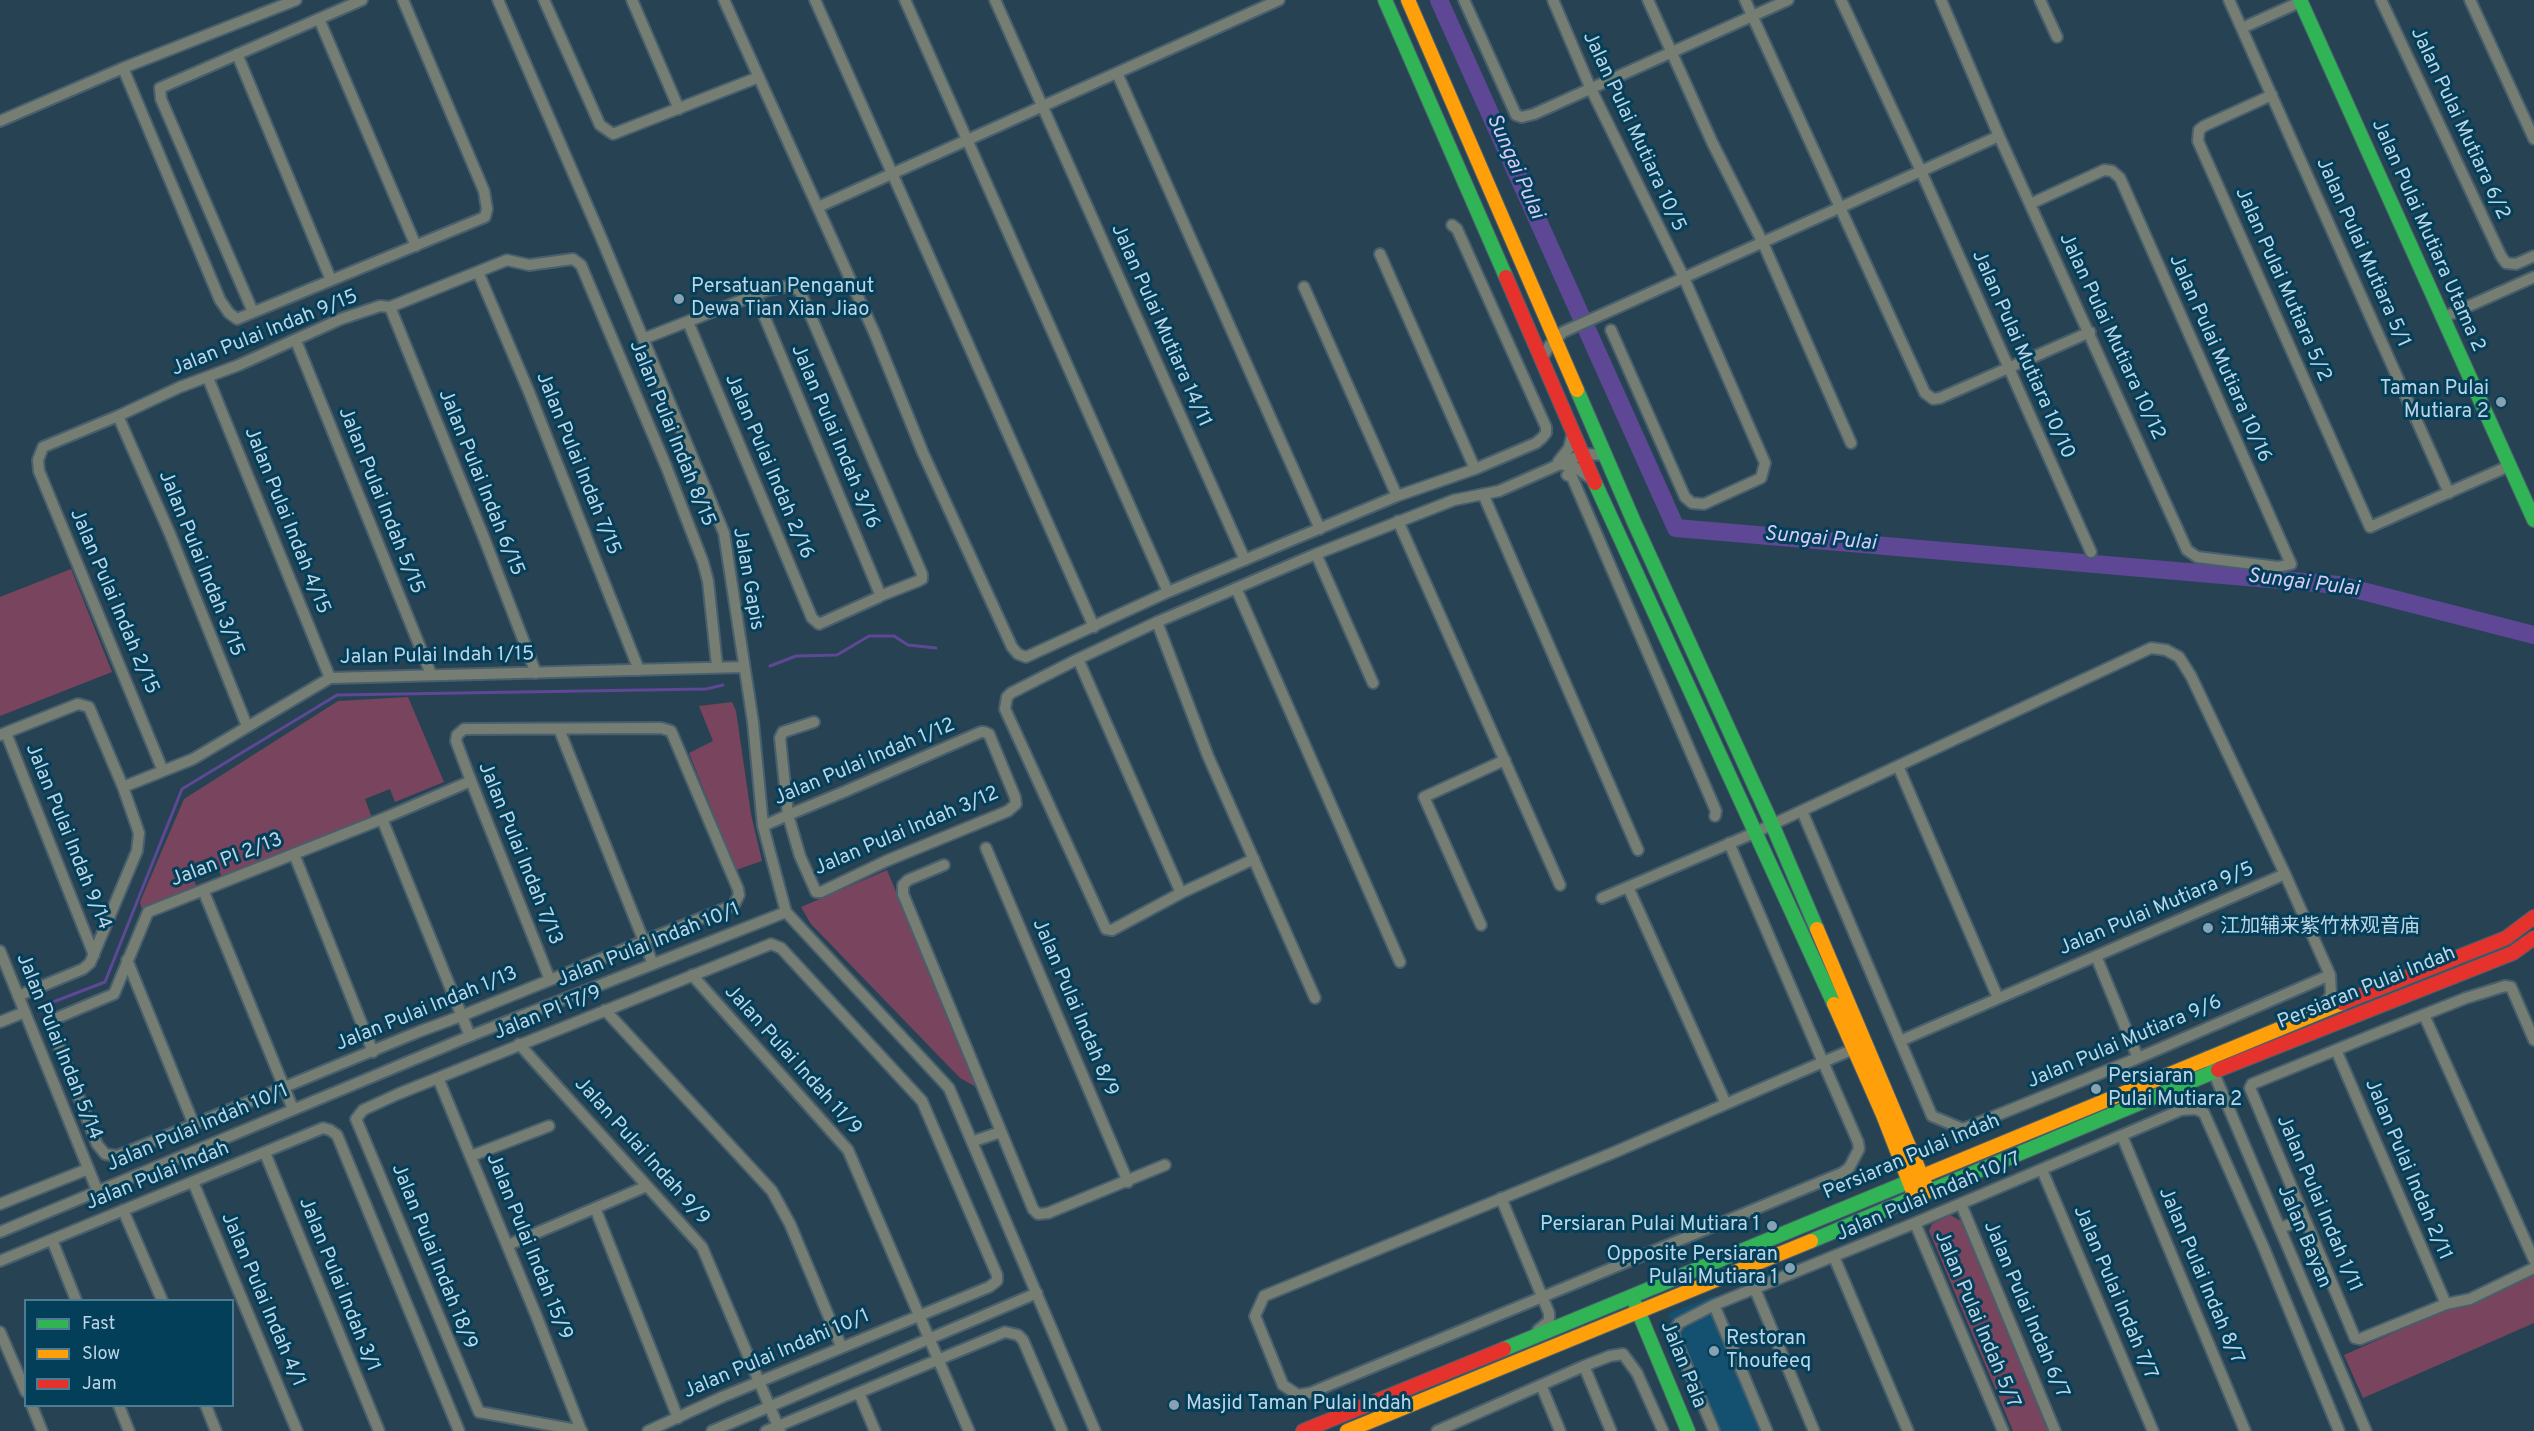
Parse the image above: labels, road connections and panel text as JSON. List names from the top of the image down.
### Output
{
  "streets": {
    "street": [
      "Jalan Pulai Mutiara 6/2",
      "Jalan Pulai Mutiara 10/5",
      "Jalan Pulai Mutiara Utama 2",
      "Jalan Pulai Mutiara 5/1",
      "Jalan Pulai Mutiara 5/2",
      "Jalan Pulai Mutiara 14/11",
      "Jalan Pulai Indah 9/15",
      "Jalan Pulai Mutiara 10/12",
      "Jalan Pulai Mutiara 10/10",
      "Jalan Pulai Mutiara 10/16",
      "Jalan Pulai Indah 8/15",
      "Jalan Pulai Indah 3/16",
      "Jalan Pulai Indah 7/15",
      "Jalan Pulai Indah 2/16",
      "Jalan Pulai Indah 6/15",
      "Jalan Pulai Indah 5/15",
      "Jalan Pulai Indah 4/15",
      "Jalan Pulai Indah 3/15",
      "Jalan Gapis",
      "Jalan Pulai Indah 2/15",
      "Jalan Pulai Indah 1/15",
      "Jalan Pulai Indah 1/12",
      "Jalan Pulai Indah 3/12",
      "Jalan Pulai Indah 9/14",
      "Jalan Pulai Indah 7/13",
      "Jalan PI 2/13",
      "Jalan Pulai Mutiara 9/5",
      "Jalan Pulai Indah 10/1",
      "Persiaran Pulai Indah",
      "Jalan Pulai Indah 8/9",
      "Jalan Pulai Indah 1/13",
      "Jalan PI 17/9",
      "Jalan Pulai Mutiara 9/6",
      "Jalan Pulai Indah 5/14",
      "Jalan Pulai Indah 11/9",
      "Jalan Pulai Indah 9/9",
      "Jalan Pulai Indah 2/11",
      "Jalan Pulai Indah",
      "Jalan Pulai Indah 10/7",
      "Jalan Pulai Indah 1/11",
      "Jalan Bayan",
      "Jalan Pulai Indah 15/9",
      "Jalan Pulai Indah 18/9",
      "Jalan Pulai Indah 8/7",
      "Jalan Pulai Indah 3/1",
      "Jalan Pulai Indah 7/7",
      "Jalan Pulai Indah 4/1",
      "Jalan Pulai Indah 6/7",
      "Jalan Pulai Indah 5/7",
      "Jalan Pulai Indahi 10/1",
      "Jalan Pala"
    ]
  },
  "crossings": [
    ["Jalan Pulai Mutiara 5/1", "Jalan Pulai Mutiara 5/2"],
    ["Jalan Pulai Indah 9/15", "Jalan Pulai Indah 8/15"],
    ["Jalan Pulai Indah 9/15", "Jalan Pulai Indah 7/15"],
    ["Jalan Pulai Indah 9/15", "Jalan Pulai Indah 6/15"],
    ["Jalan Pulai Indah 9/15", "Jalan Pulai Indah 5/15"],
    ["Jalan Pulai Indah 9/15", "Jalan Pulai Indah 4/15"],
    ["Jalan Pulai Indah 9/15", "Jalan Pulai Indah 3/15"],
    ["Jalan Pulai Indah 9/15", "Jalan Pulai Indah 2/15"],
    ["Jalan Pulai Mutiara 10/12", "Jalan Pulai Mutiara 10/16"],
    ["Jalan Pulai Indah 8/15", "Jalan Pulai Indah 1/15"],
    ["Jalan Pulai Indah 3/16", "Jalan Pulai Indah 2/16"],
    ["Jalan Pulai Indah 7/15", "Jalan Pulai Indah 1/15"],
    ["Jalan Pulai Indah 6/15", "Jalan Pulai Indah 1/15"],
    ["Jalan Pulai Indah 5/15", "Jalan Pulai Indah 1/15"],
    ["Jalan Pulai Indah 4/15", "Jalan Pulai Indah 1/15"],
    ["Jalan Pulai Indah 3/15", "Jalan Pulai Indah 1/15"],
    ["Jalan Gapis", "Jalan Pulai Indah 1/15"],
    ["Jalan Gapis", "Jalan Pulai Indah 1/12"],
    ["Jalan Gapis", "Jalan Pulai Indah 10/1"],
    ["Jalan Pulai Indah 2/15", "Jalan Pulai Indah 1/15"],
    ["Jalan Pulai Indah 1/12", "Jalan Pulai Indah 3/12"],
    ["Jalan Pulai Indah 7/13", "Jalan PI 2/13"],
    ["Jalan Pulai Indah 7/13", "Jalan Pulai Indah 1/13"],
    ["Jalan PI 2/13", "Jalan Pulai Indah 1/13"],
    ["Jalan Pulai Mutiara 9/5", "Jalan Pulai Mutiara 9/6"],
    ["Jalan Pulai Indah 10/1", "Jalan Pulai Indah 5/14"],
    ["Persiaran Pulai Indah", "Jalan Bayan"],
    ["Persiaran Pulai Indah", "Jalan Pala"],
    ["Jalan PI 17/9", "Jalan Pulai Indah 11/9"],
    ["Jalan PI 17/9", "Jalan Pulai Indah 9/9"],
    ["Jalan PI 17/9", "Jalan Pulai Indah 15/9"],
    ["Jalan PI 17/9", "Jalan Pulai Indah 18/9"],
    ["Jalan PI 17/9", "Jalan Pulai Indahi 10/1"],
    ["Jalan Pulai Indah 11/9", "Jalan Pulai Indahi 10/1"],
    ["Jalan Pulai Indah 9/9", "Jalan Pulai Indahi 10/1"],
    ["Jalan Pulai Indah 2/11", "Jalan Pulai Indah 1/11"],
    ["Jalan Pulai Indah", "Jalan Pulai Indah 3/1"],
    ["Jalan Pulai Indah", "Jalan Pulai Indah 4/1"],
    ["Jalan Pulai Indah 10/7", "Jalan Pulai Indah 8/7"],
    ["Jalan Pulai Indah 10/7", "Jalan Pulai Indah 7/7"],
    ["Jalan Pulai Indah 10/7", "Jalan Pulai Indah 6/7"],
    ["Jalan Pulai Indah 10/7", "Jalan Pulai Indah 5/7"],
    ["Jalan Pulai Indah 15/9", "Jalan Pulai Indah 18/9"]
  ],
  "water": ["Sungai Pulai"],
  "places": [
    "Persatuan Penganut Dewa Tian Xian Jiao",
    "Taman Pulai Mutiara 2",
    "江加辅来紫竹林观音庙",
    "Persiaran Pulai Mutiara 2",
    "Persiaran Pulai Mutiara 1",
    "Opposite Persiaran Pulai Mutiara 1",
    "Restoran Thoufeeq",
    "Masjid Taman Pulai Indah"
  ],
  "legend": ["Fast", "Slow", "Jam"]
}
